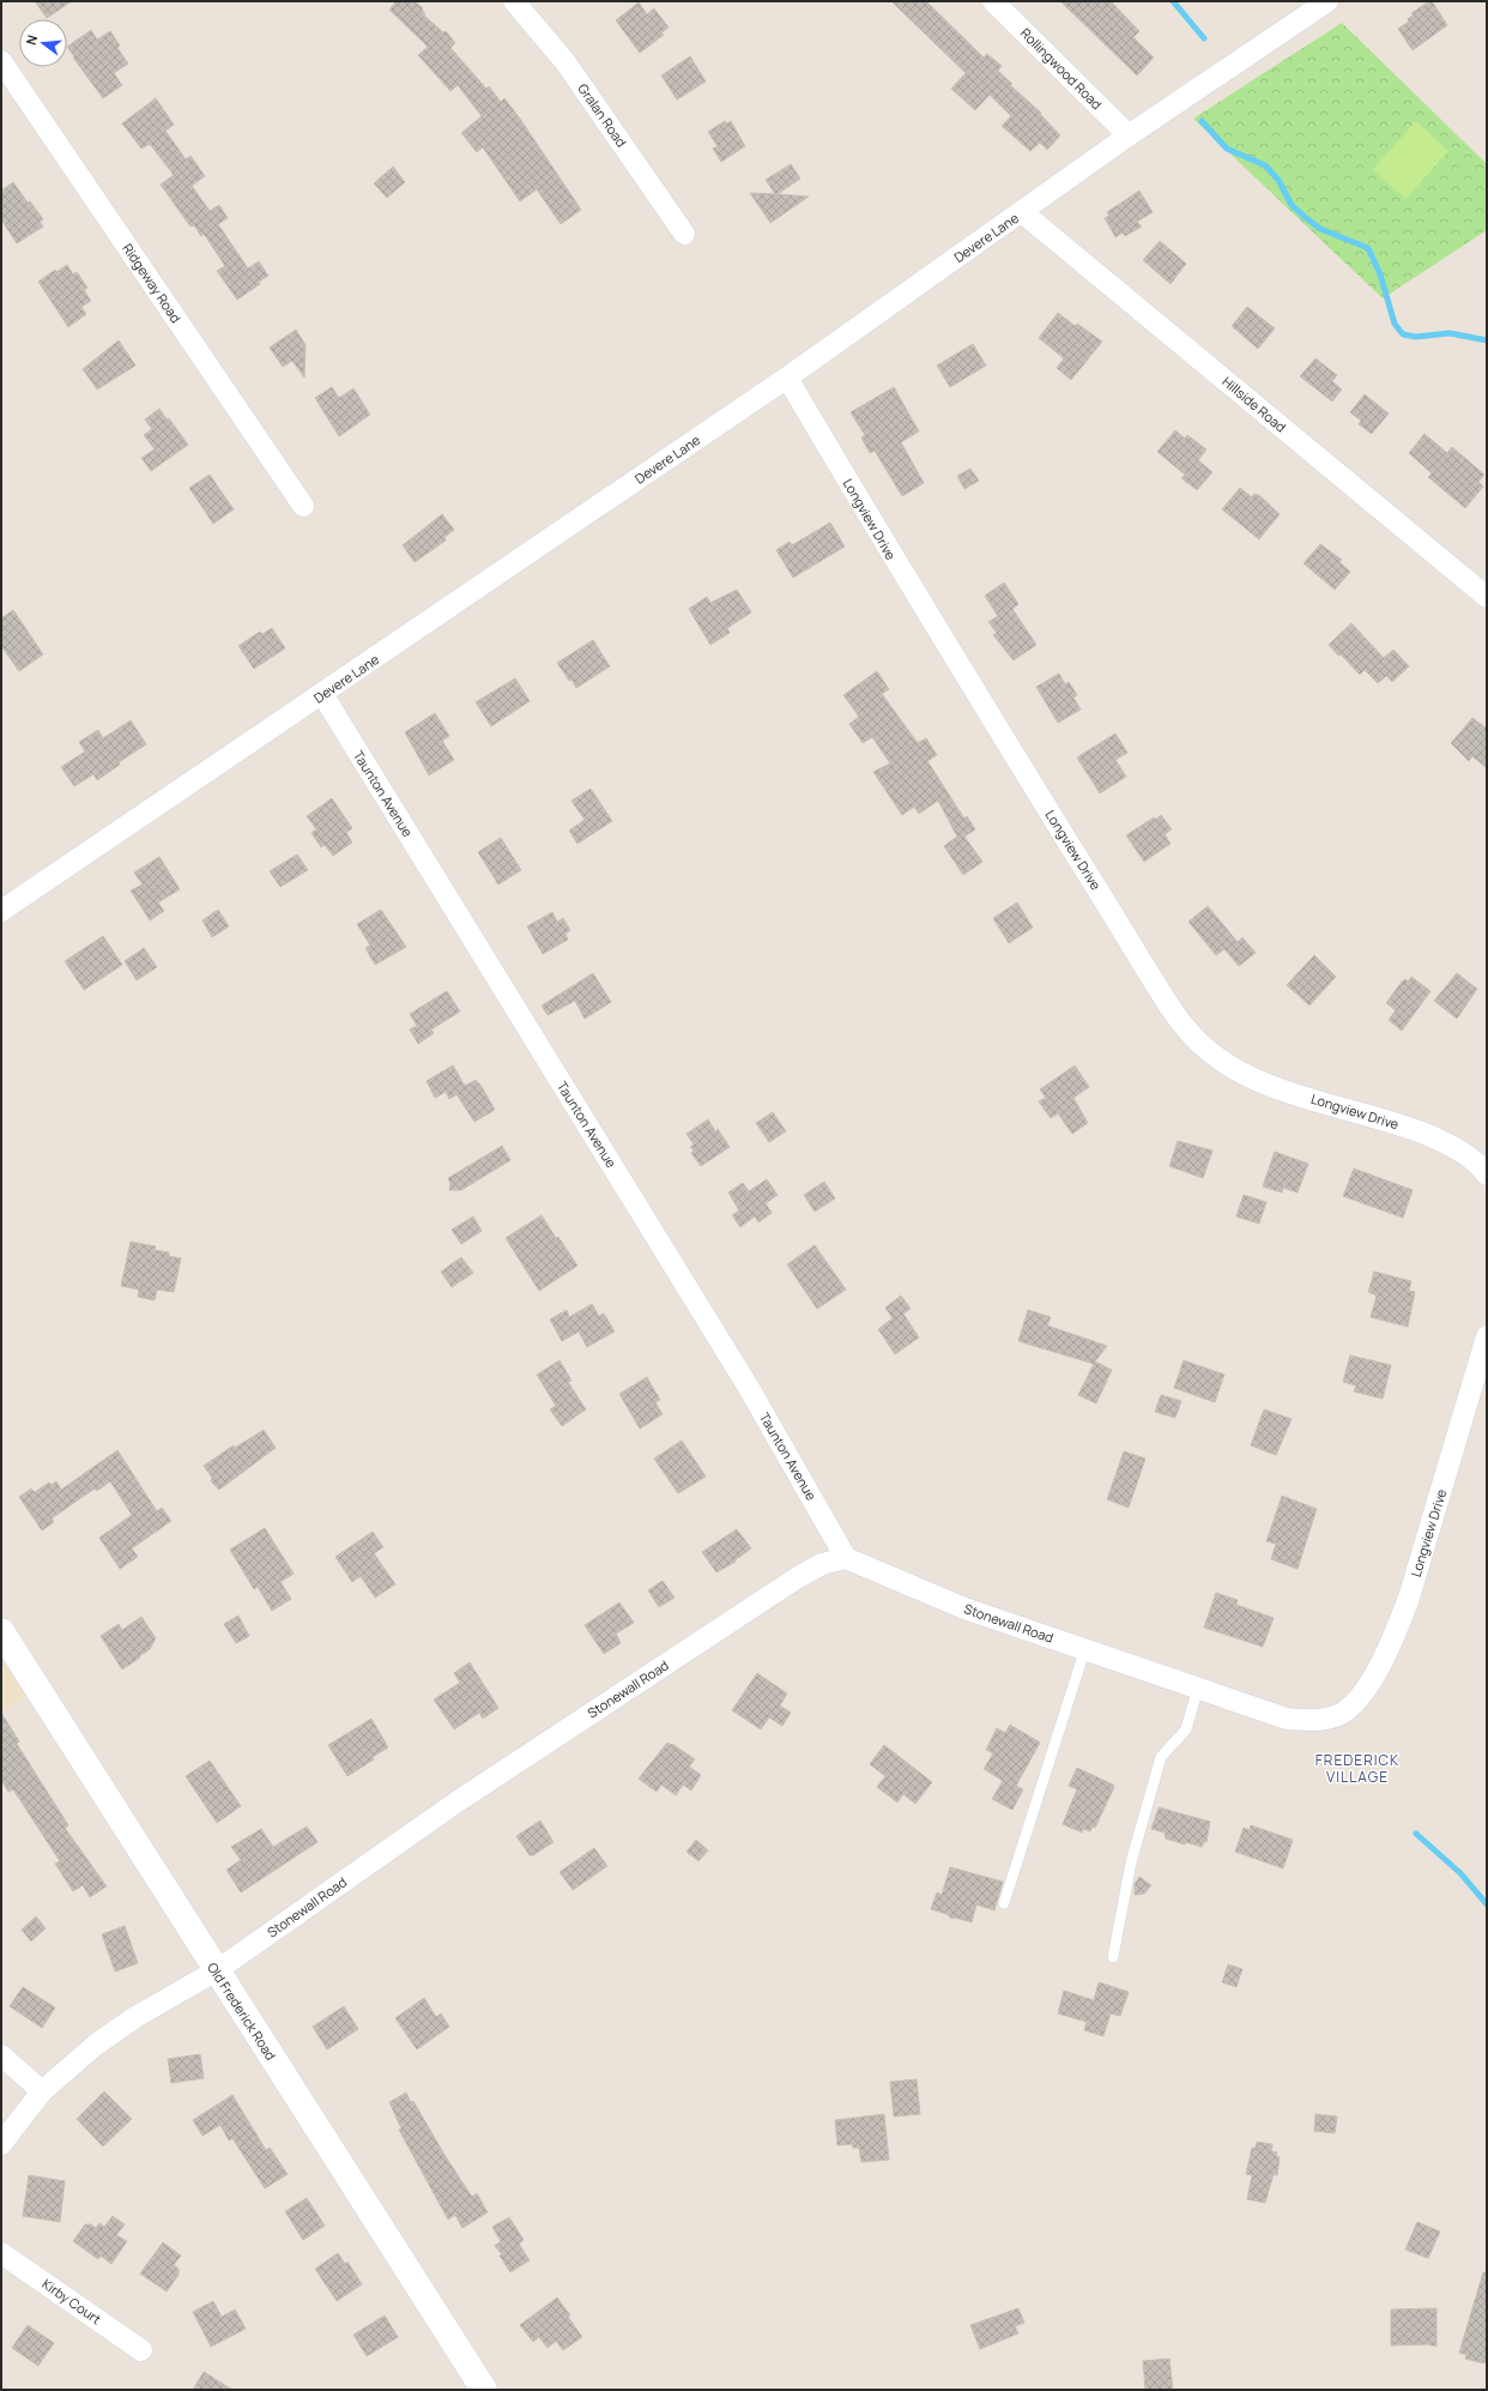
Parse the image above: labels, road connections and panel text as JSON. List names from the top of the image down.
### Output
{
  "streets": {
    "street": [
      "Rollingwood Road",
      "Gralan Road",
      "Devere Lane",
      "Ridgeway Road",
      "Hillside Road",
      "Longview Drive",
      "Taunton Avenue",
      "Stonewall Road",
      "Old Frederick Road",
      "Kirby Court"
    ]
  },
  "crossings": [
    ["Rollingwood Road", "Devere Lane"],
    ["Devere Lane", "Hillside Road"],
    ["Devere Lane", "Longview Drive"],
    ["Devere Lane", "Taunton Avenue"],
    ["Longview Drive", "Stonewall Road"],
    ["Taunton Avenue", "Stonewall Road"],
    ["Stonewall Road", "Old Frederick Road"]
  ],
  "districts": ["FREDERICK VILLAGE"],
  "north": "left"
}
